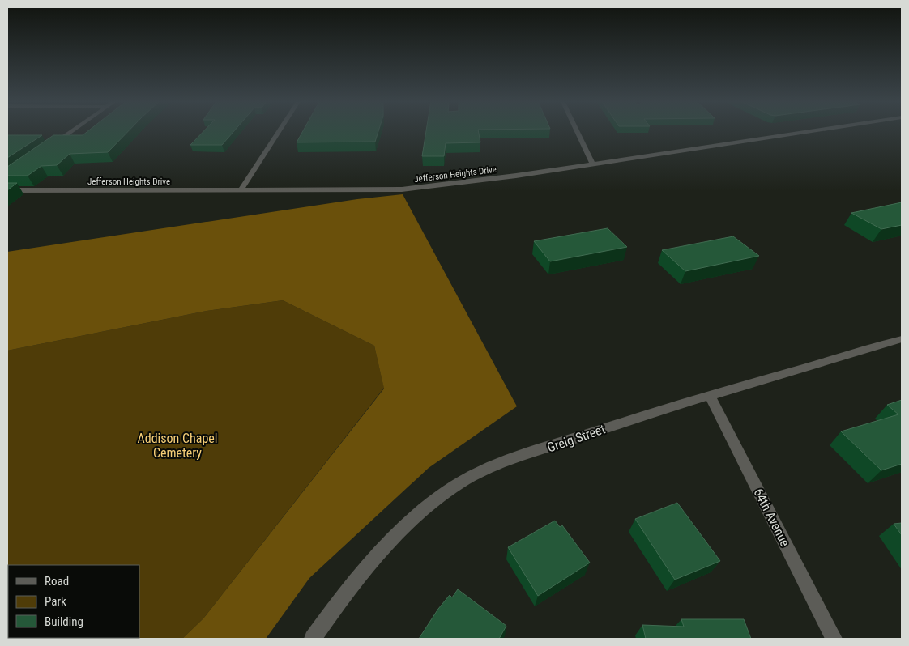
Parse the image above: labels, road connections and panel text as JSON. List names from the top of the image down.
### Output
{
  "streets": {
    "street": ["Jefferson Heights Drive", "Greig Street", "64th Avenue"]
  },
  "crossings": [
    ["Greig Street", "64th Avenue"]
  ],
  "parks": ["Addison Chapel Cemetery"],
  "legend": ["Road", "Park", "Building"]
}
